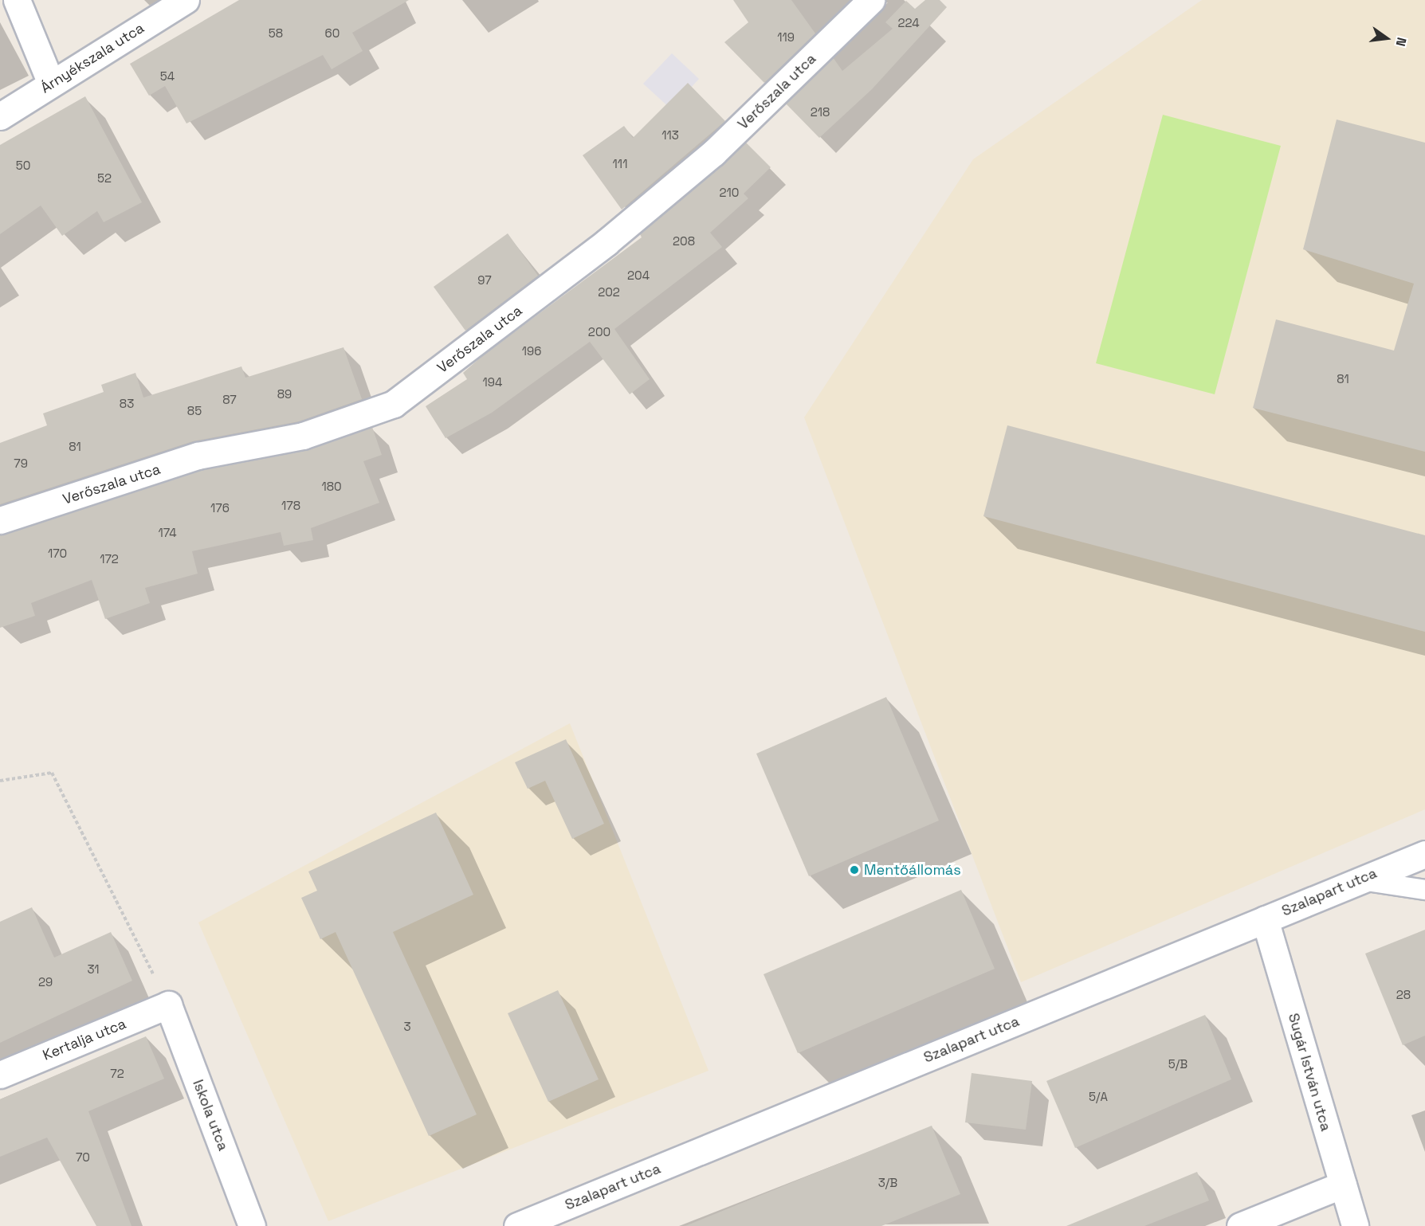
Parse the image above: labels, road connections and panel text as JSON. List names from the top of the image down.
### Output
{
  "streets": {
    "street": [
      "Árnyékszala utca",
      "Verőszala utca",
      "Szalapart utca",
      "Kertalja utca",
      "Sugár István utca",
      "Iskola utca"
    ]
  },
  "crossings": [
    ["Szalapart utca", "Sugár István utca"],
    ["Kertalja utca", "Iskola utca"]
  ],
  "places": ["Mentőállomás"],
  "house_numbers": [
    "224",
    "58",
    "60",
    "119",
    "54",
    "218",
    "113",
    "111",
    "50",
    "52",
    "210",
    "208",
    "204",
    "97",
    "202",
    "200",
    "196",
    "81",
    "194",
    "89",
    "87",
    "83",
    "85",
    "81",
    "79",
    "180",
    "178",
    "176",
    "174",
    "170",
    "172",
    "31",
    "29",
    "28",
    "3",
    "5/B",
    "72",
    "5/A",
    "70",
    "3/B"
  ],
  "north": "right"
}
